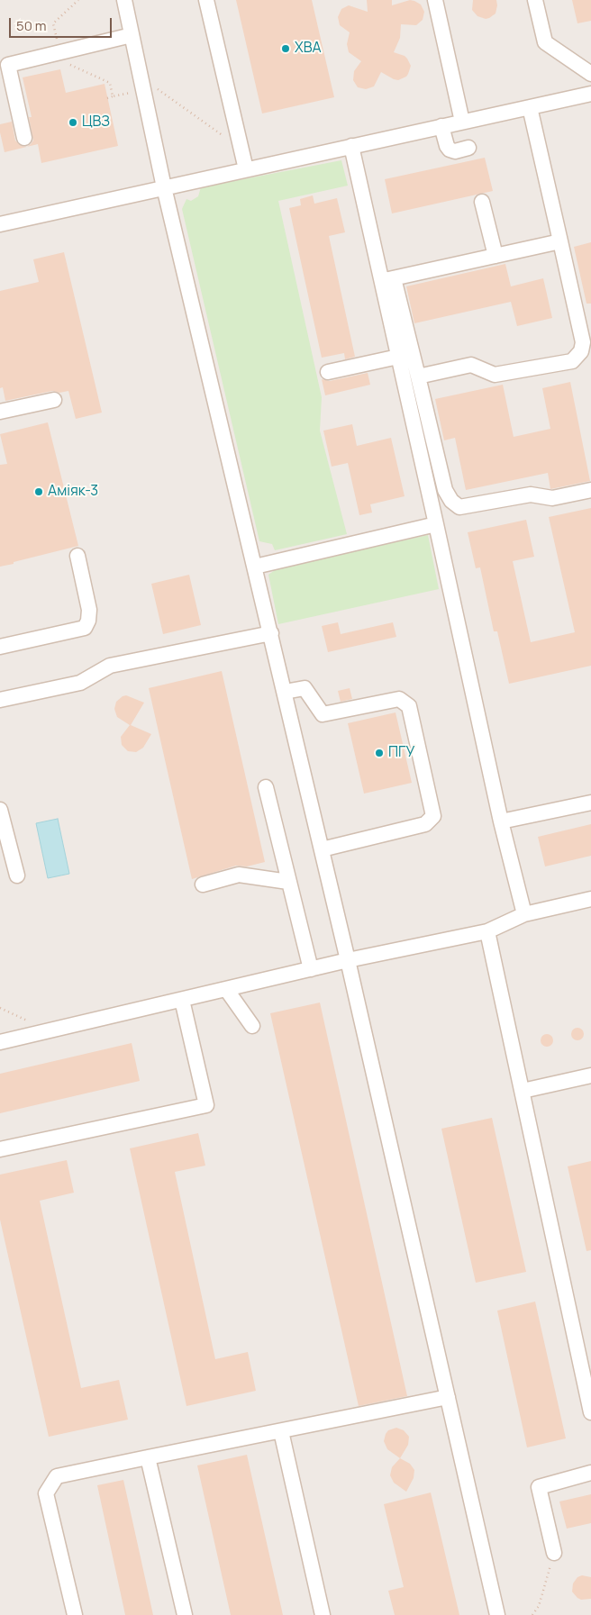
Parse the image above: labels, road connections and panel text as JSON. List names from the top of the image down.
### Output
{
  "places": [
    "ХВА",
    "ЦВЗ",
    "Аміяк-3",
    "ПГУ"
  ],
  "scale_bar": "50 m"
}
